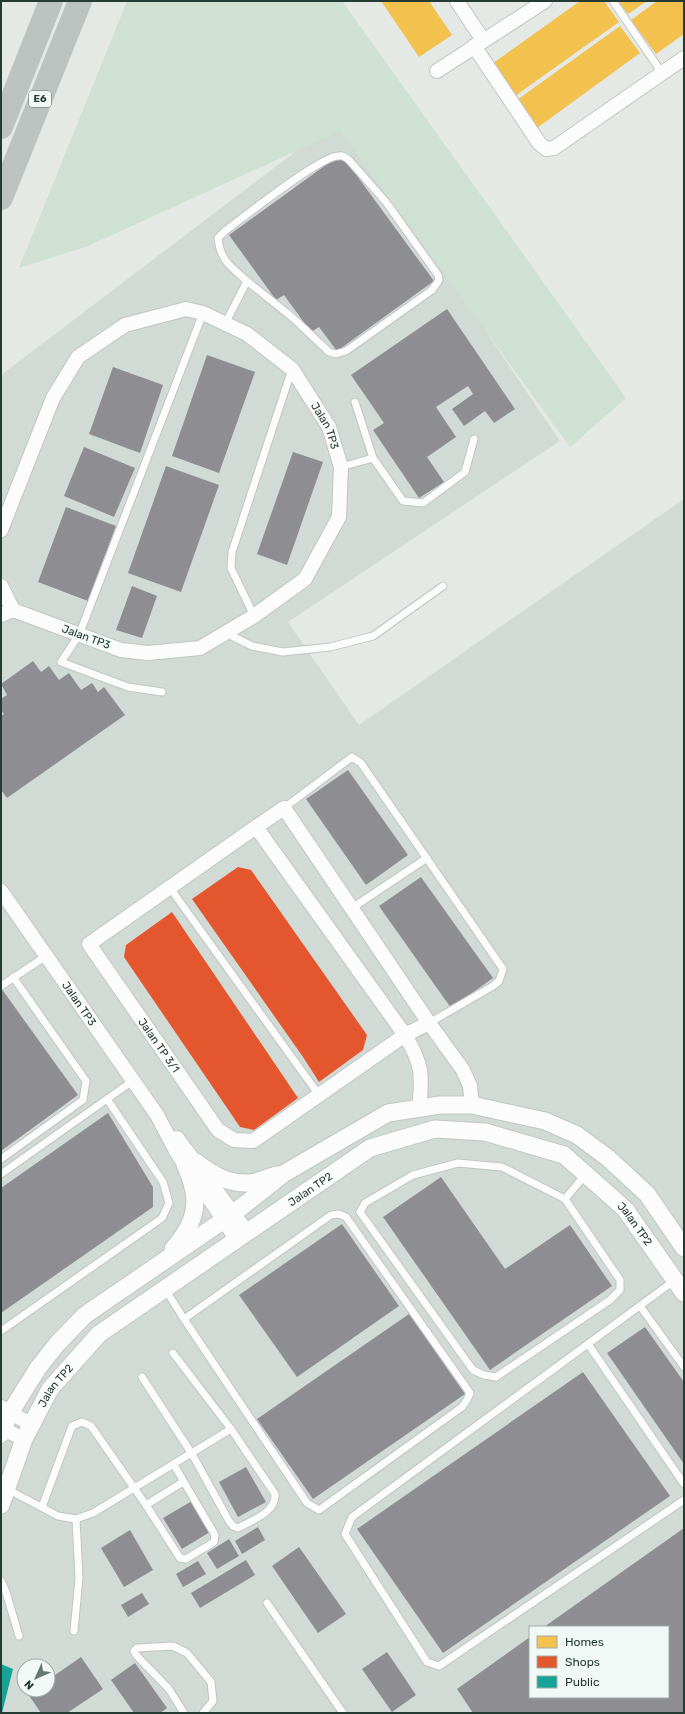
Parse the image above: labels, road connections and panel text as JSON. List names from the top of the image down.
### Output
{
  "streets": {
    "highway": ["E6"],
    "street": ["Jalan TP3", "Jalan TP 3/1", "Jalan TP2"]
  },
  "crossings": [
    ["Jalan TP3", "Jalan TP2"]
  ],
  "legend": ["Homes", "Shops", "Public"],
  "north": "bottom left"
}
